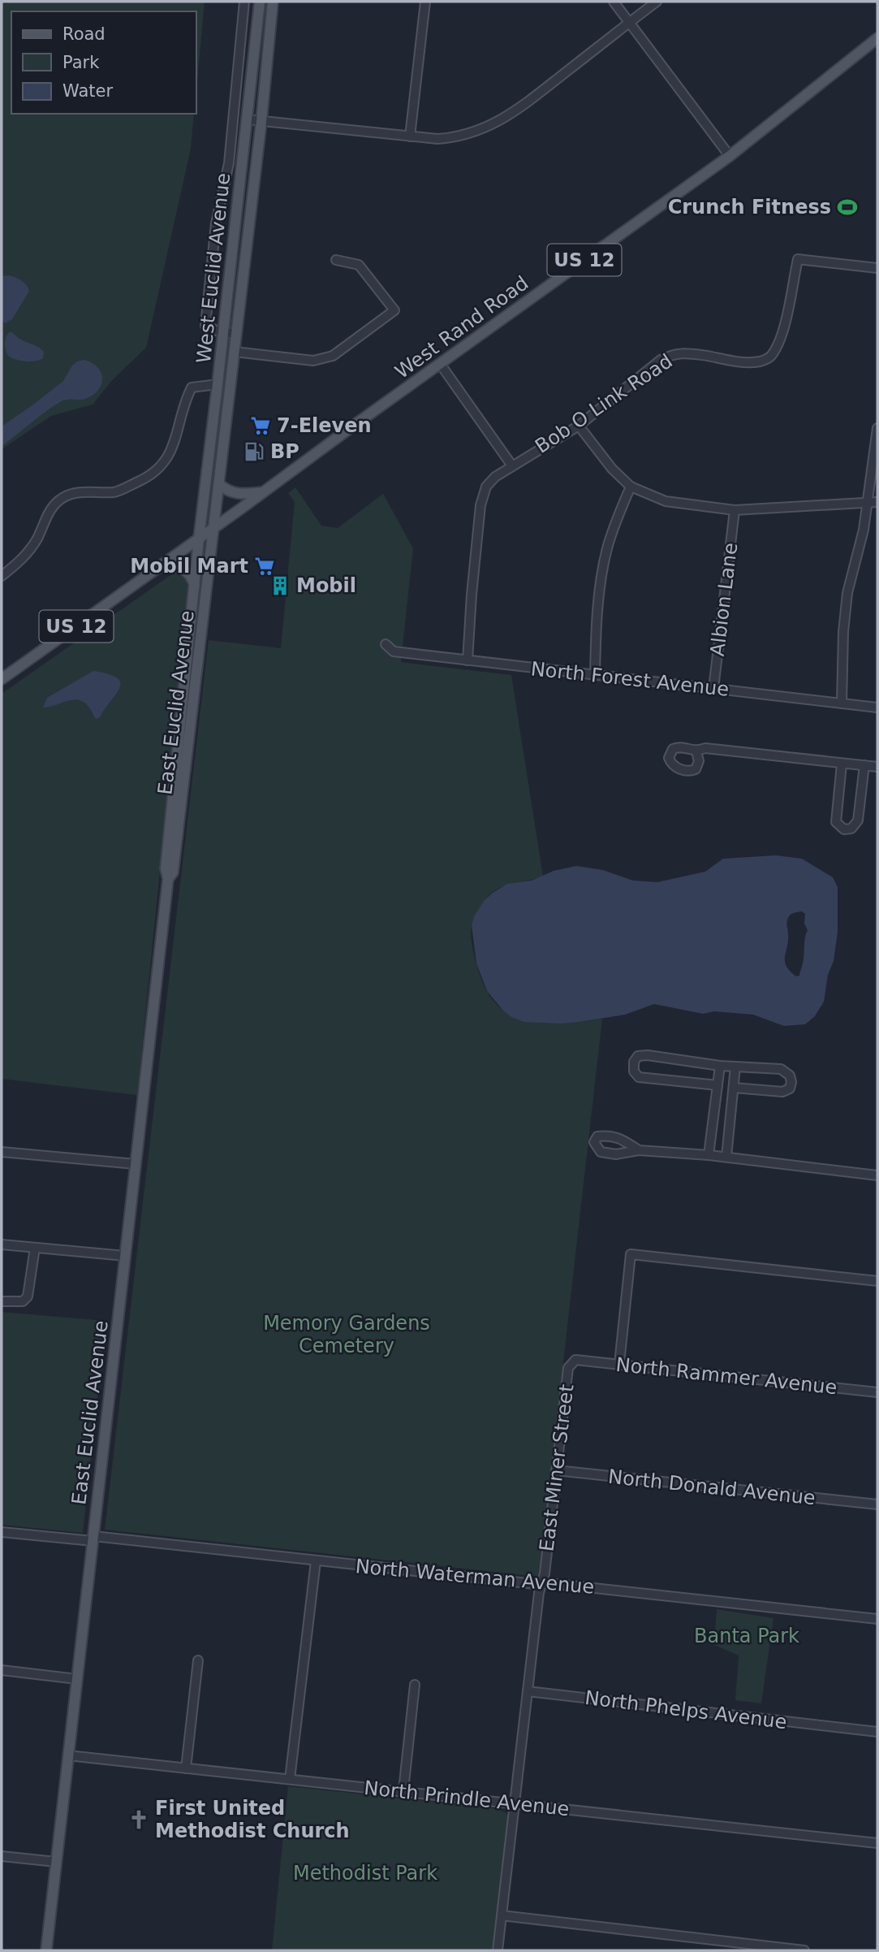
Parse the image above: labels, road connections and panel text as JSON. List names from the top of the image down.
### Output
{
  "streets": {
    "main road": [
      "US 12",
      "West Euclid Avenue",
      "West Rand Road",
      "East Euclid Avenue"
    ],
    "street": [
      "Bob O Link Road",
      "Albion Lane",
      "North Forest Avenue",
      "North Rammer Avenue",
      "East Miner Street",
      "North Donald Avenue",
      "North Waterman Avenue",
      "North Phelps Avenue",
      "North Prindle Avenue"
    ]
  },
  "crossings": [
    ["US 12", "West Euclid Avenue"],
    ["US 12", "West Rand Road"],
    ["US 12", "East Euclid Avenue"],
    ["West Euclid Avenue", "West Rand Road"],
    ["West Euclid Avenue", "East Euclid Avenue"],
    ["West Rand Road", "East Euclid Avenue"],
    ["Bob O Link Road", "North Forest Avenue"],
    ["Albion Lane", "North Forest Avenue"],
    ["East Euclid Avenue", "North Waterman Avenue"],
    ["East Euclid Avenue", "North Prindle Avenue"],
    ["North Rammer Avenue", "East Miner Street"],
    ["East Miner Street", "North Donald Avenue"],
    ["East Miner Street", "North Waterman Avenue"],
    ["East Miner Street", "North Phelps Avenue"],
    ["East Miner Street", "North Prindle Avenue"]
  ],
  "parks": ["Memory Gardens Cemetery", "Banta Park", "Methodist Park"],
  "places": {
    "sports": ["Crunch Fitness"],
    "supermarket": ["7-Eleven", "Mobil Mart"],
    "fuel station": ["BP"],
    "building": ["Mobil"],
    "church": ["First United Methodist Church"]
  },
  "legend": ["Road", "Park", "Water"]
}
